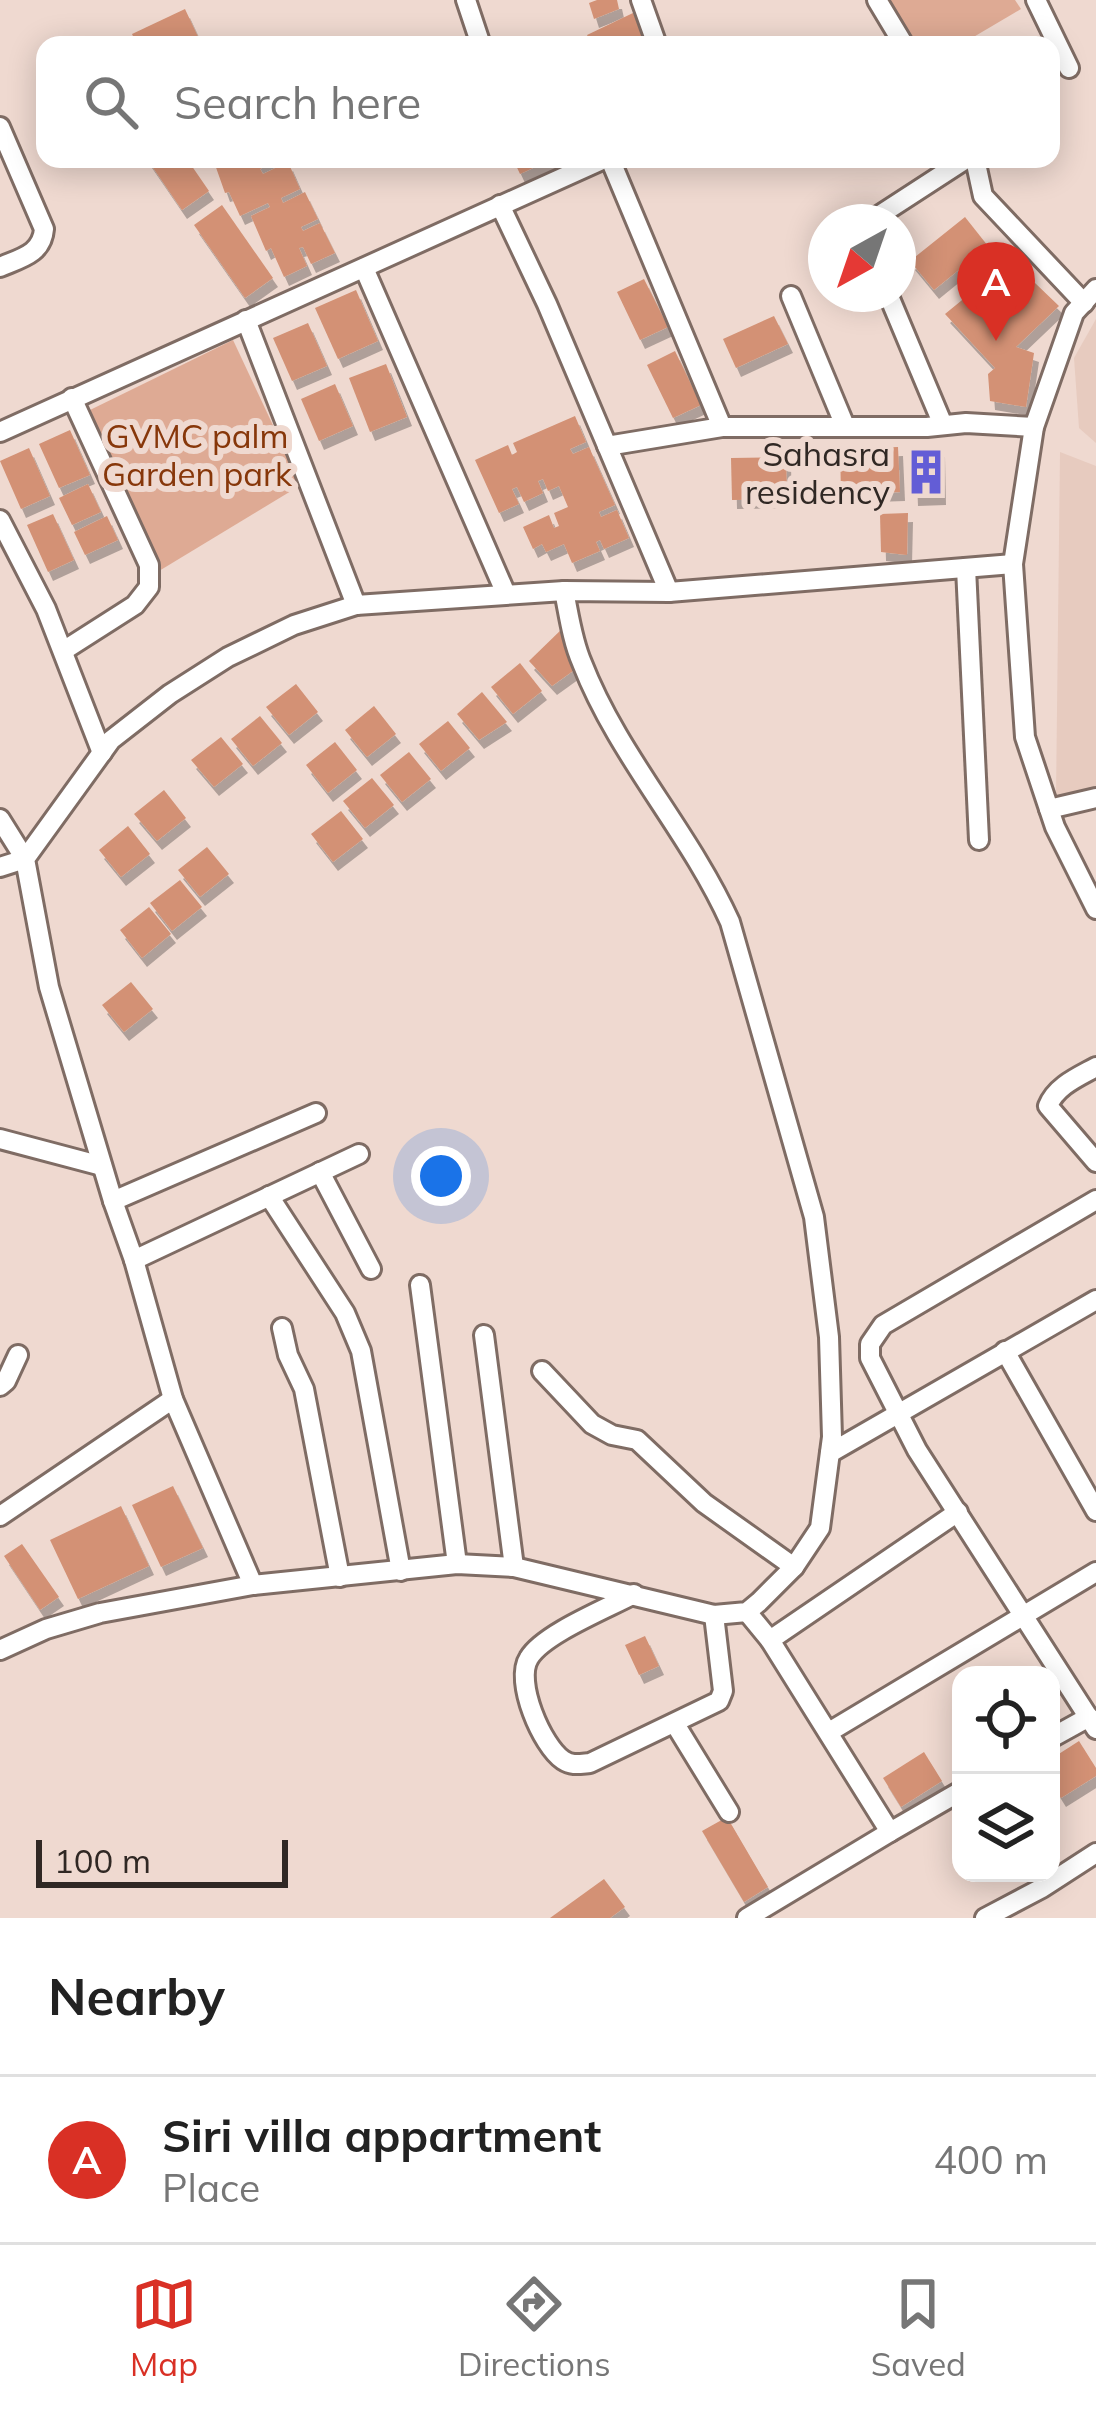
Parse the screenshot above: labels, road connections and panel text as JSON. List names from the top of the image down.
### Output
{
  "parks": ["GVMC palm Garden park"],
  "places": {
    "building": ["Sahasra residency"]
  },
  "scale_bar": "100 m",
  "north": "bottom left",
  "page": {
    "search": "Search here",
    "pins": "A",
    "scale": "100 m",
    "heading": "Nearby",
    "list": [
      {
        "mark": "A",
        "name": "Siri villa appartment",
        "note": "Place",
        "value": "400 m"
      }
    ],
    "nav": ["Map", "Directions", "Saved"]
  }
}
